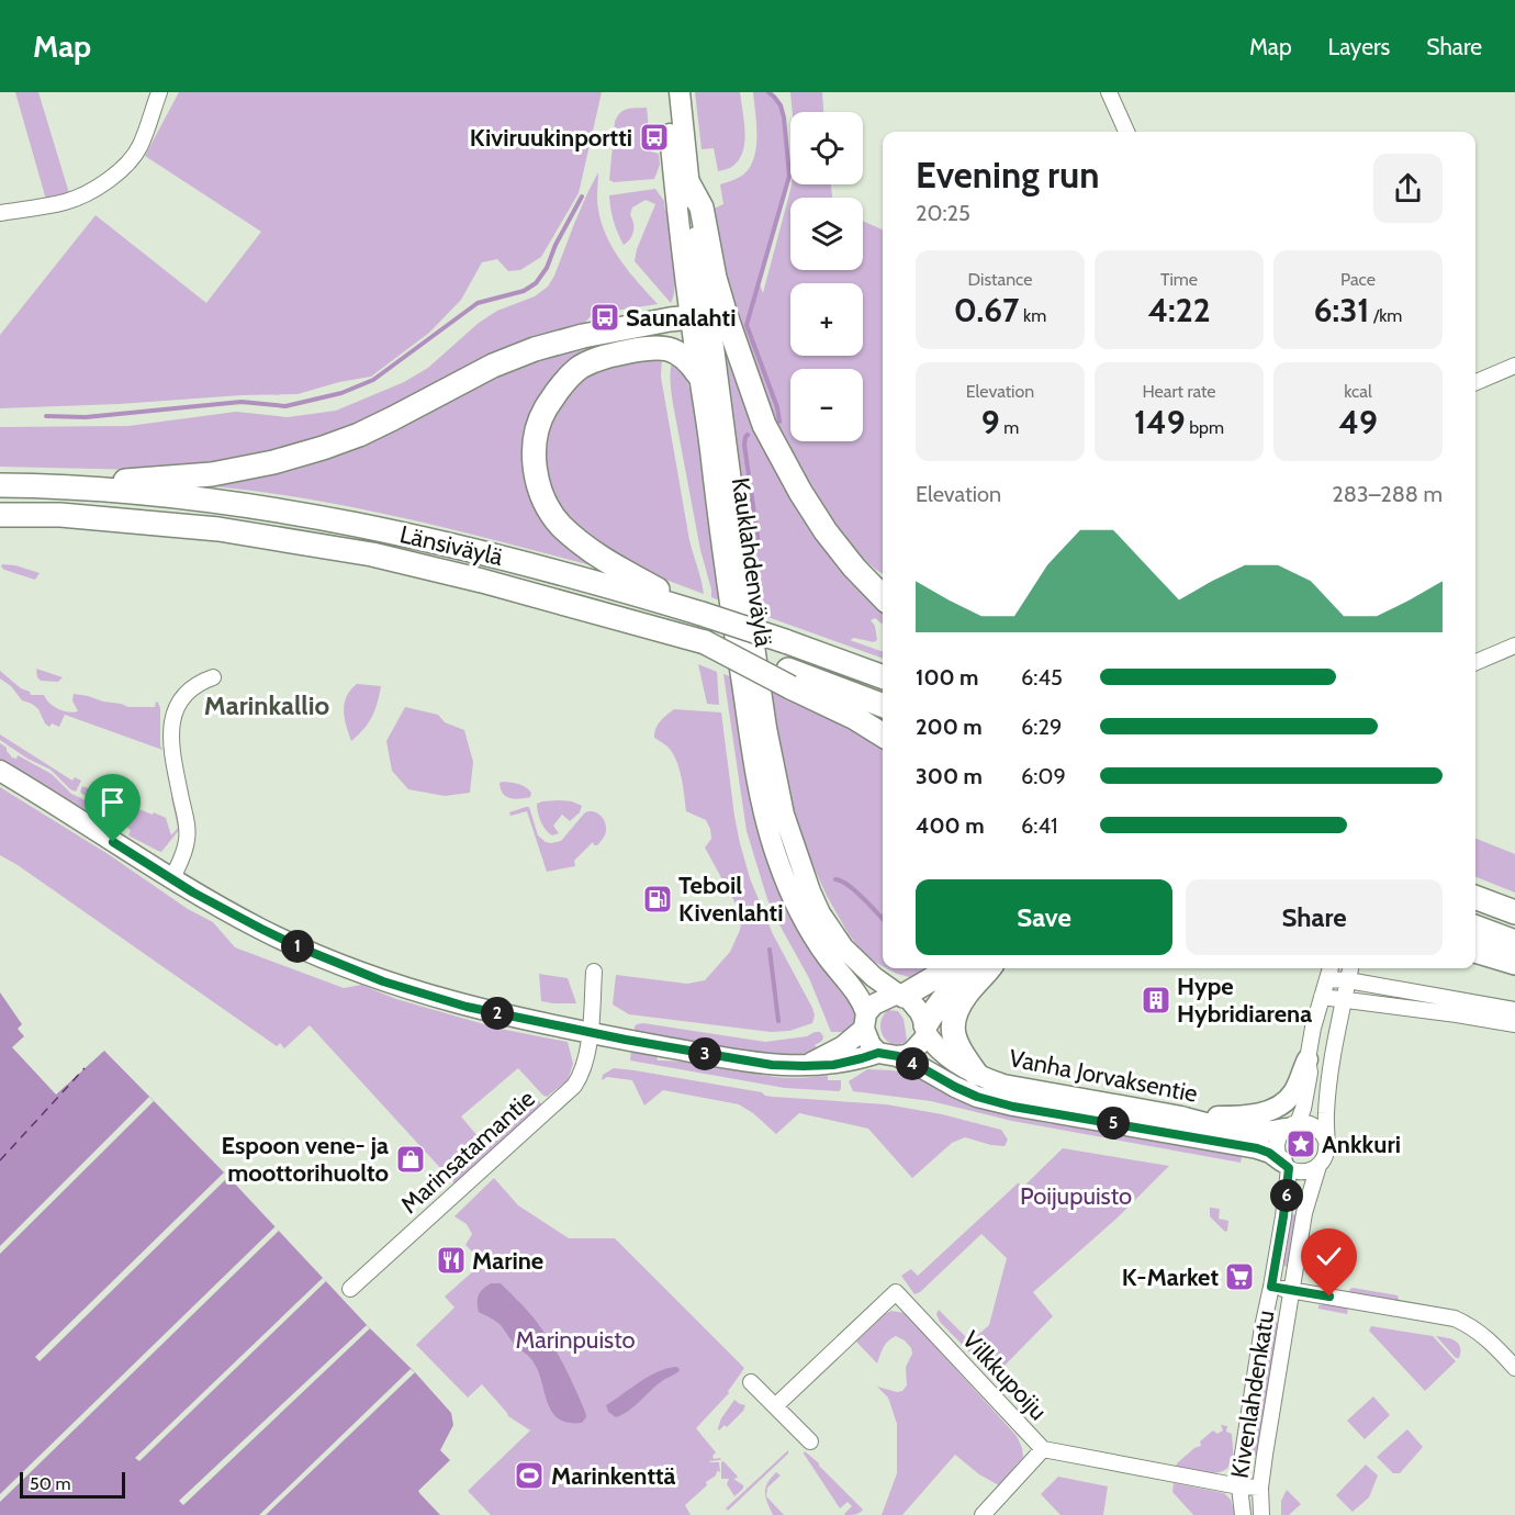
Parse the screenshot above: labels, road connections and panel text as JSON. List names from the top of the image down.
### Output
{
  "streets": {
    "highway": ["Länsiväylä"],
    "main road": ["Kauklahdenväylä", "Vanha Jorvaksentie"],
    "street": ["Marinsatamantie", "Vilkkupoiju", "Kivenlahdenkatu"]
  },
  "crossings": [
    ["Kauklahdenväylä", "Vanha Jorvaksentie"],
    ["Vanha Jorvaksentie", "Kivenlahdenkatu"],
    ["Vilkkupoiju", "Kivenlahdenkatu"]
  ],
  "districts": ["Marinkallio"],
  "parks": ["Poijupuisto", "Marinpuisto"],
  "places": {
    "bus stop": ["Kiviruukinportti", "Saunalahti"],
    "fuel station": ["Teboil Kivenlahti"],
    "building": ["Hype Hybridiarena"],
    "place": ["Ankkuri"],
    "shop": ["Espoon vene- ja moottorihuolto"],
    "restaurant": ["Marine"],
    "supermarket": ["K-Market"],
    "sports": ["Marinkenttä"]
  },
  "scale_bar": "50 m",
  "page": {
    "header": "Map",
    "nav": ["Map", "Layers", "Share"],
    "map_buttons": ["+", "−"],
    "heading": ["Evening run", "20:25"],
    "stats": [
      ["Distance", "0.67 km"],
      ["Time", "4:22"],
      ["Pace", "6:31 /km"],
      ["Elevation", "9 m"],
      ["Heart rate", "149 bpm"],
      ["kcal", "49"]
    ],
    "chart": ["Elevation", "283–288 m"],
    "list": [
      {
        "name": "100 m",
        "note": "6:45"
      },
      {
        "name": "200 m",
        "note": "6:29"
      },
      {
        "name": "300 m",
        "note": "6:09"
      },
      {
        "name": "400 m",
        "note": "6:41"
      }
    ],
    "buttons": ["Save", "Share"],
    "pins": [
      "1",
      "2",
      "3",
      "4",
      "5",
      "6"
    ],
    "scale": "50 m"
  }
}
